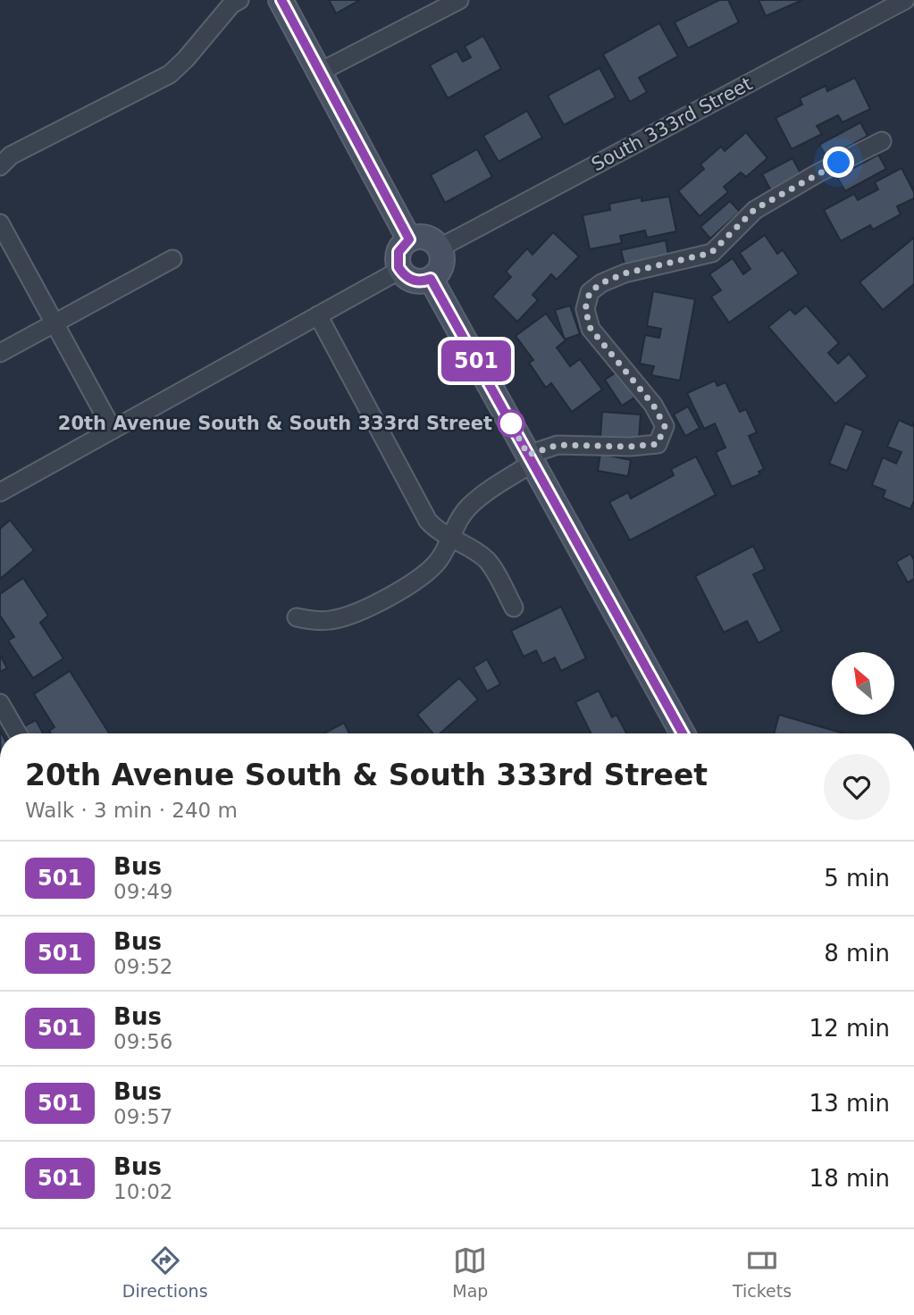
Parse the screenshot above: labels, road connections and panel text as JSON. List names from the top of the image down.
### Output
{
  "streets": {
    "street": ["South 333rd Street"]
  },
  "places": ["20th Avenue South & South 333rd Street"],
  "lines": ["bus line 501"],
  "north": "top left",
  "page": {
    "on_map": "501",
    "heading": ["20th Avenue South & South 333rd Street", "Walk · 3 min · 240 m"],
    "list": [
      {
        "mark": "501",
        "name": "Bus",
        "note": "09:49",
        "value": "5 min"
      },
      {
        "mark": "501",
        "name": "Bus",
        "note": "09:52",
        "value": "8 min"
      },
      {
        "mark": "501",
        "name": "Bus",
        "note": "09:56",
        "value": "12 min"
      },
      {
        "mark": "501",
        "name": "Bus",
        "note": "09:57",
        "value": "13 min"
      },
      {
        "mark": "501",
        "name": "Bus",
        "note": "10:02",
        "value": "18 min"
      }
    ],
    "tabs": ["Directions", "Map", "Tickets"]
  }
}
